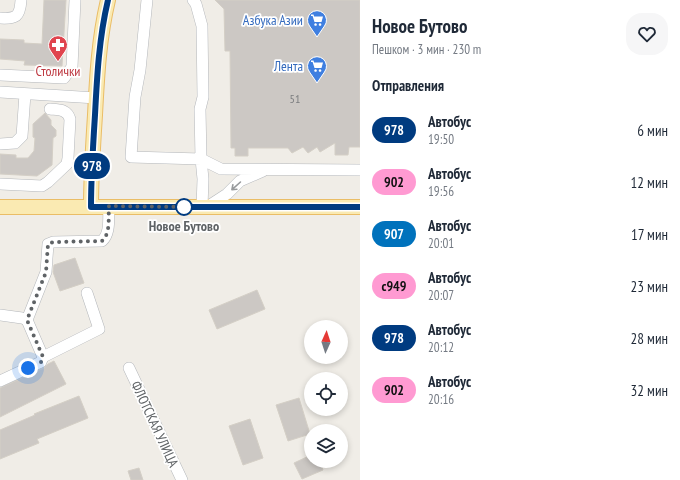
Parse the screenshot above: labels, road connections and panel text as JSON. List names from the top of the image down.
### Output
{
  "streets": {
    "street": ["ФЛОТСКАЯ УЛИЦА"]
  },
  "places": {
    "supermarket": ["Азбука Азии", "Лента"],
    "pharmacy": ["Столички"],
    "other": ["Новое Бутово"]
  },
  "lines": ["bus line 978"],
  "house_numbers": ["51"],
  "north": "top",
  "page": {
    "on_map": "978",
    "heading": [
      ["Новое Бутово", "Пешком · 3 мин · 230 m"],
      "Отправления"
    ],
    "list": [
      {
        "mark": "978",
        "name": "Автобус",
        "note": "19:50",
        "value": "6 мин"
      },
      {
        "mark": "902",
        "name": "Автобус",
        "note": "19:56",
        "value": "12 мин"
      },
      {
        "mark": "907",
        "name": "Автобус",
        "note": "20:01",
        "value": "17 мин"
      },
      {
        "mark": "с949",
        "name": "Автобус",
        "note": "20:07",
        "value": "23 мин"
      },
      {
        "mark": "978",
        "name": "Автобус",
        "note": "20:12",
        "value": "28 мин"
      },
      {
        "mark": "902",
        "name": "Автобус",
        "note": "20:16",
        "value": "32 мин"
      }
    ]
  }
}
